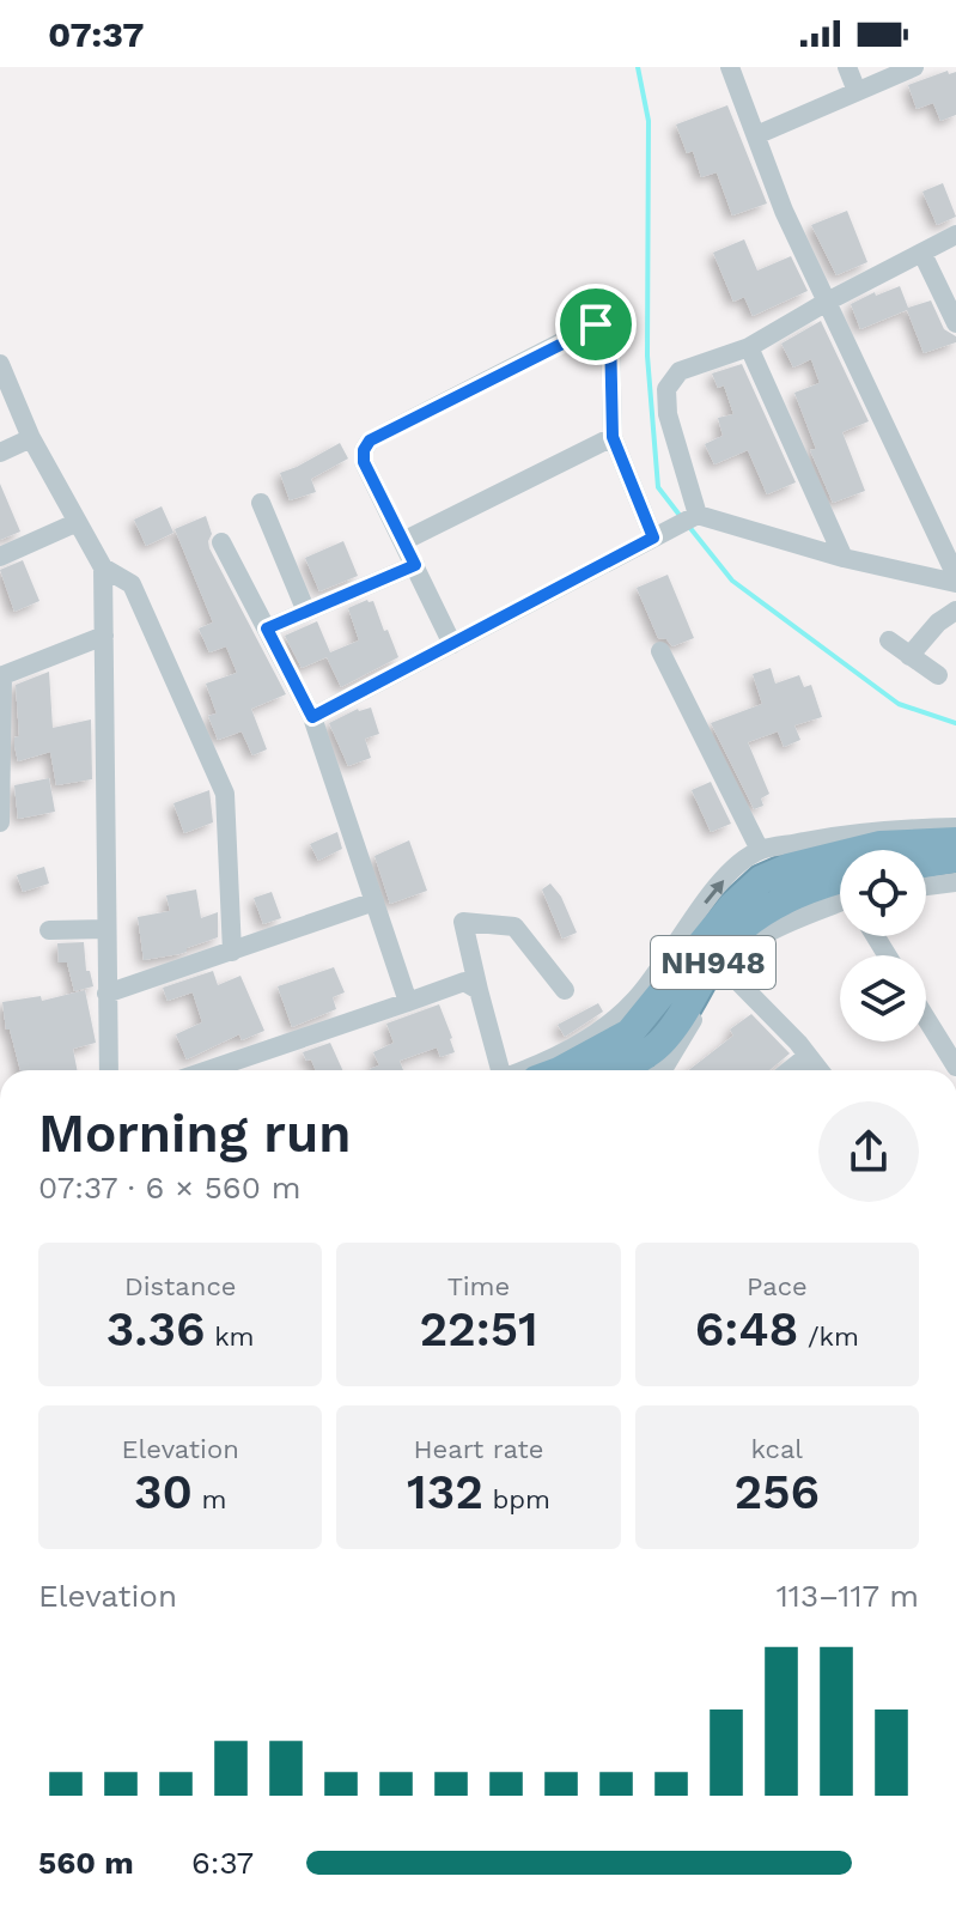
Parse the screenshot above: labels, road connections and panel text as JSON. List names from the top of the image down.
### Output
{
  "streets": {
    "highway": ["NH948"]
  },
  "page": {
    "status": "07:37",
    "heading": ["Morning run", "07:37 · 6 × 560 m"],
    "stats": [
      ["Distance", "3.36 km"],
      ["Time", "22:51"],
      ["Pace", "6:48 /km"],
      ["Elevation", "30 m"],
      ["Heart rate", "132 bpm"],
      ["kcal", "256"]
    ],
    "chart": ["Elevation", "113–117 m"],
    "list": [
      {
        "name": "560 m",
        "note": "6:37"
      }
    ]
  }
}
